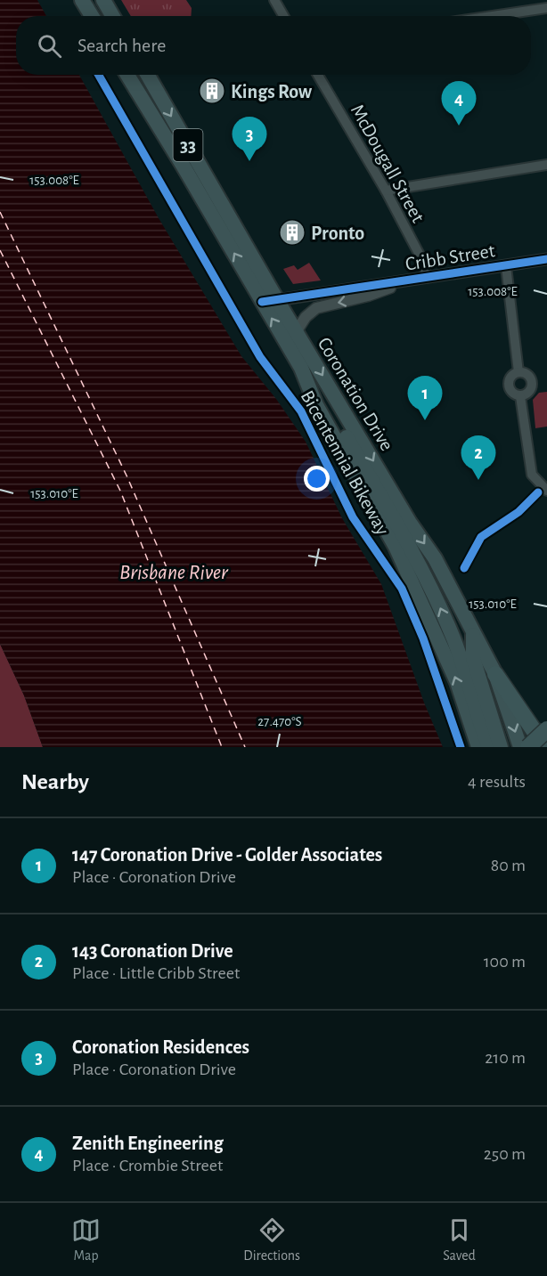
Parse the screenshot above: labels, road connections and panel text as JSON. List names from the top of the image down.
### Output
{
  "streets": {
    "highway": ["33", "Coronation Drive"],
    "street": ["McDougall Street", "Cribb Street"],
    "cycle path": ["Bicentennial Bikeway"]
  },
  "crossings": [
    ["McDougall Street", "Cribb Street"],
    ["Cribb Street", "Coronation Drive"]
  ],
  "water": ["Brisbane River"],
  "places": {
    "building": ["Kings Row", "Pronto"]
  },
  "page": {
    "search": "Search here",
    "pins": [
      "4",
      "3",
      "1",
      "2"
    ],
    "heading": ["Nearby", "4 results"],
    "list": [
      {
        "mark": "1",
        "name": "147 Coronation Drive - Golder Associates",
        "note": "Place · Coronation Drive",
        "value": "80 m"
      },
      {
        "mark": "2",
        "name": "143 Coronation Drive",
        "note": "Place · Little Cribb Street",
        "value": "100 m"
      },
      {
        "mark": "3",
        "name": "Coronation Residences",
        "note": "Place · Coronation Drive",
        "value": "210 m"
      },
      {
        "mark": "4",
        "name": "Zenith Engineering",
        "note": "Place · Crombie Street",
        "value": "250 m"
      }
    ],
    "nav": ["Map", "Directions", "Saved"]
  },
  "coordinates": ["153.008°E", "153.010°E", "27.470°S"]
}
